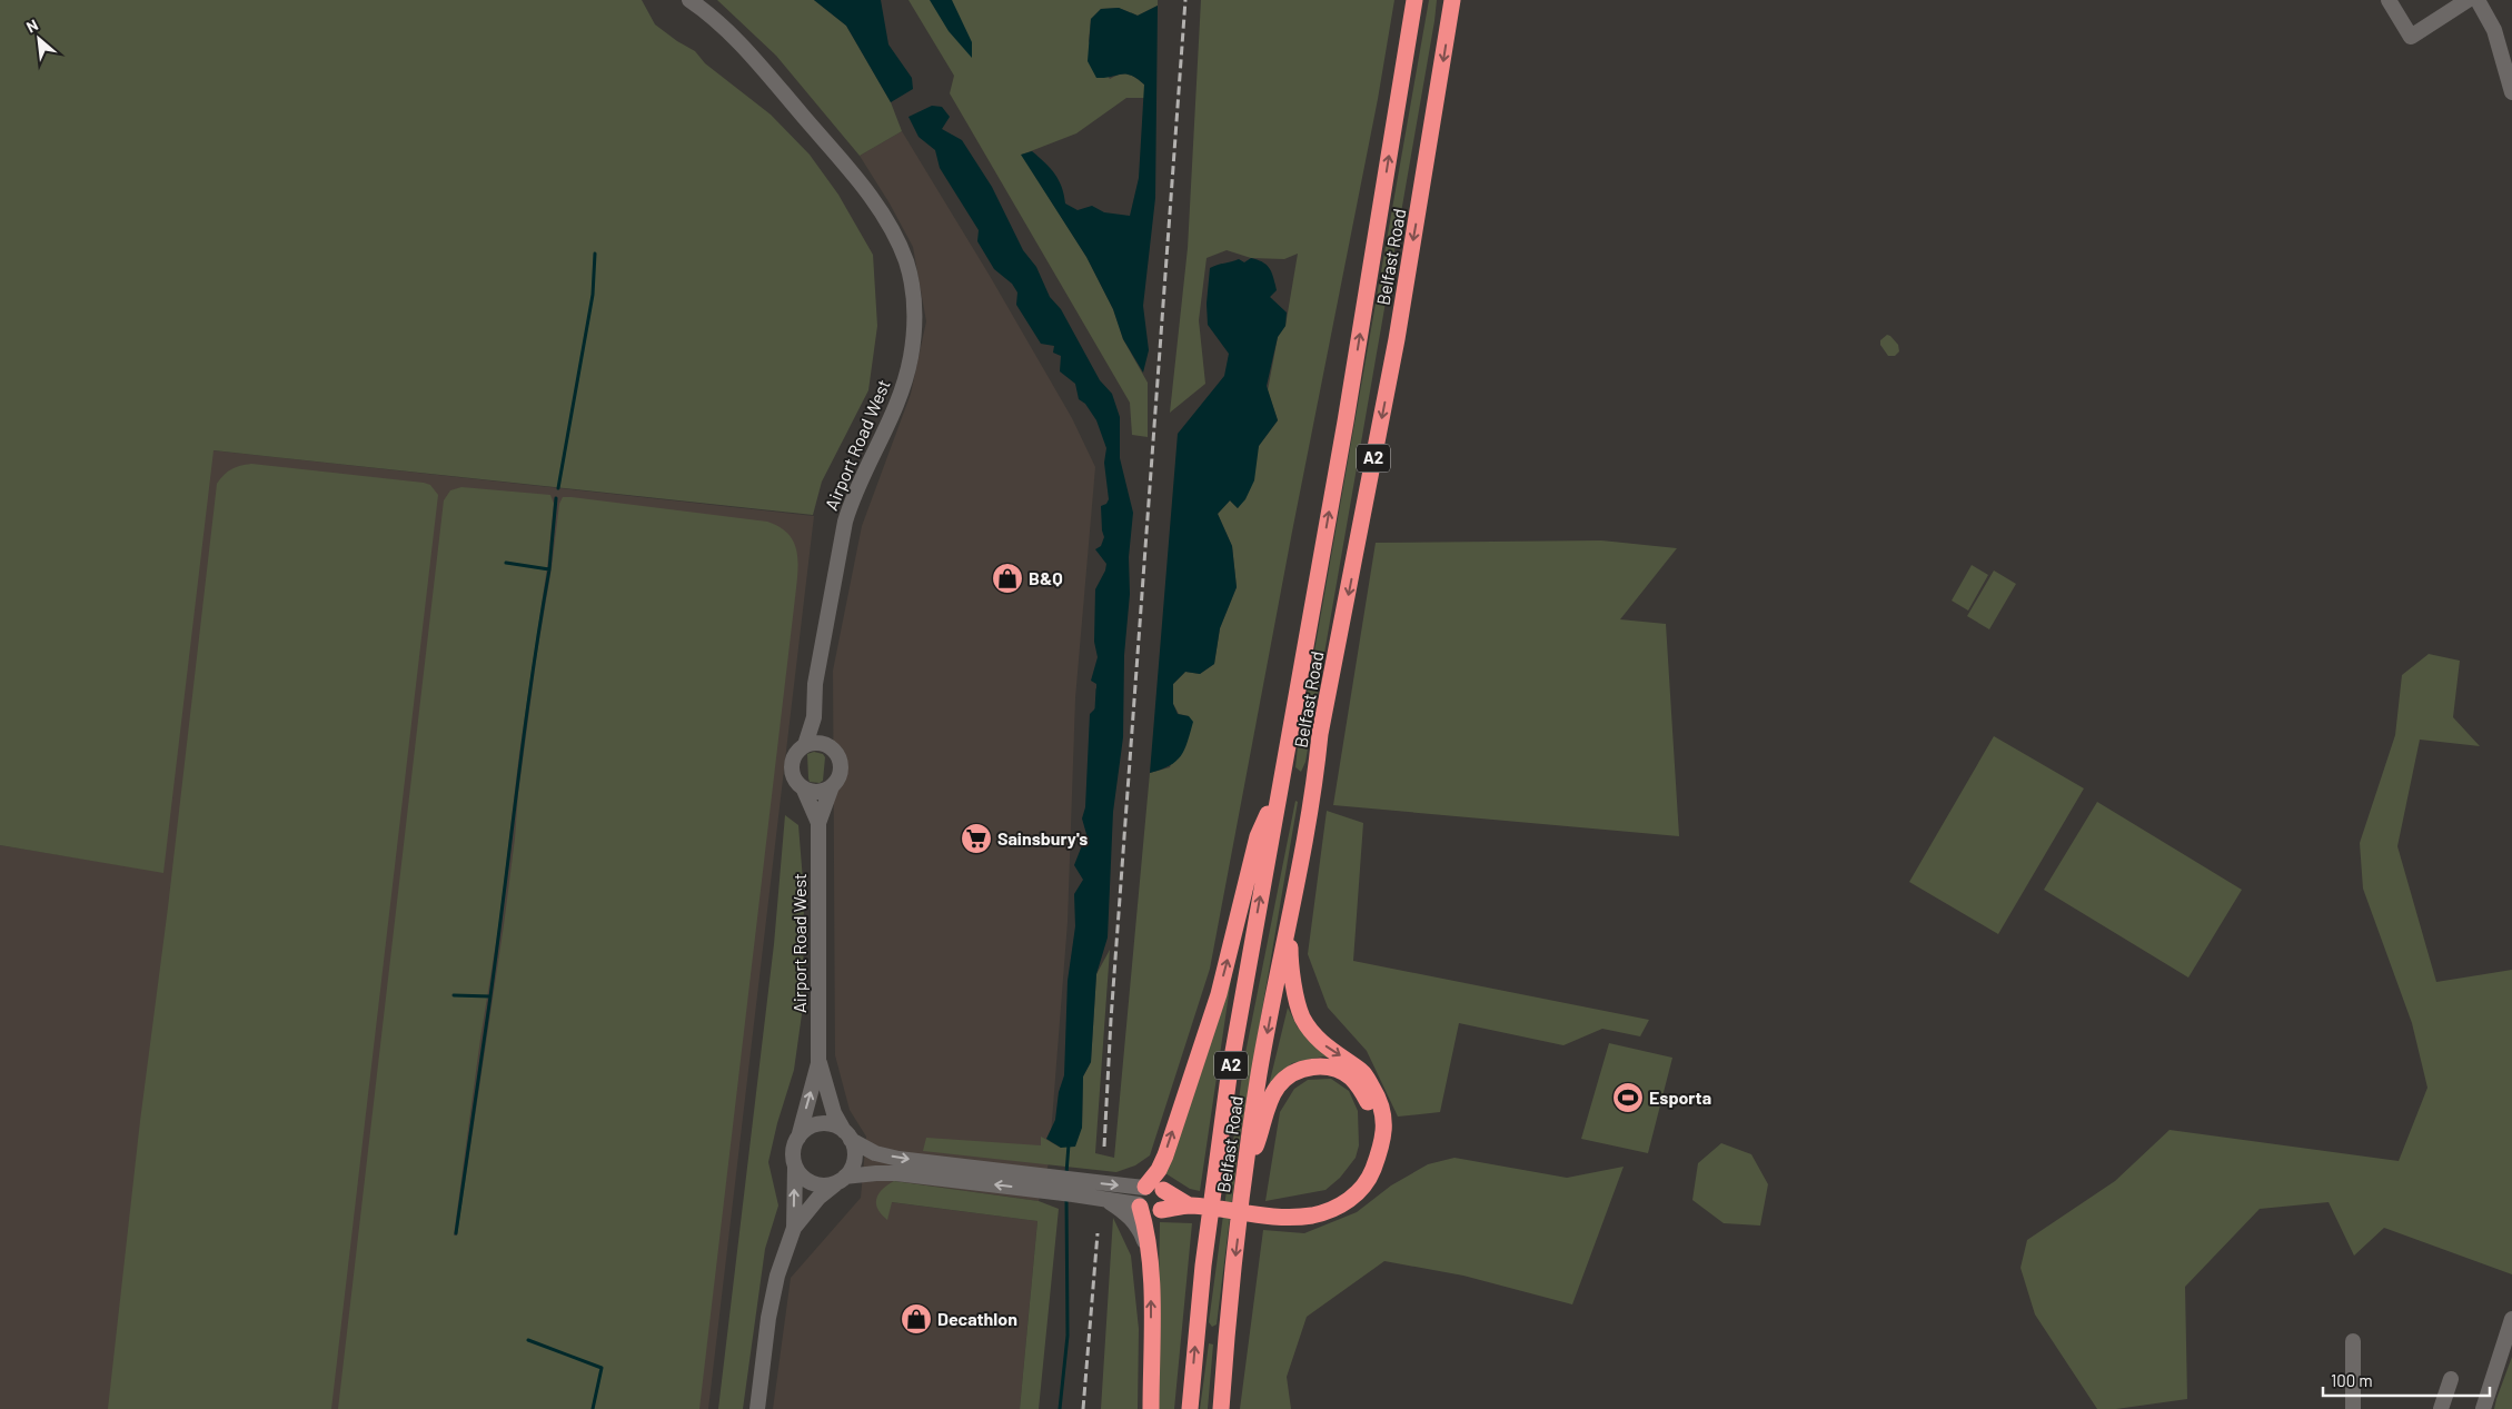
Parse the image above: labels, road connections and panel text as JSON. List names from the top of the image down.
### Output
{
  "streets": {
    "highway": ["Belfast Road", "A2"],
    "street": ["Airport Road West"]
  },
  "places": {
    "shop": ["B&Q", "Decathlon"],
    "supermarket": ["Sainsbury's"],
    "sports": ["Esporta"]
  },
  "scale_bar": "100 m",
  "north": "top left"
}
